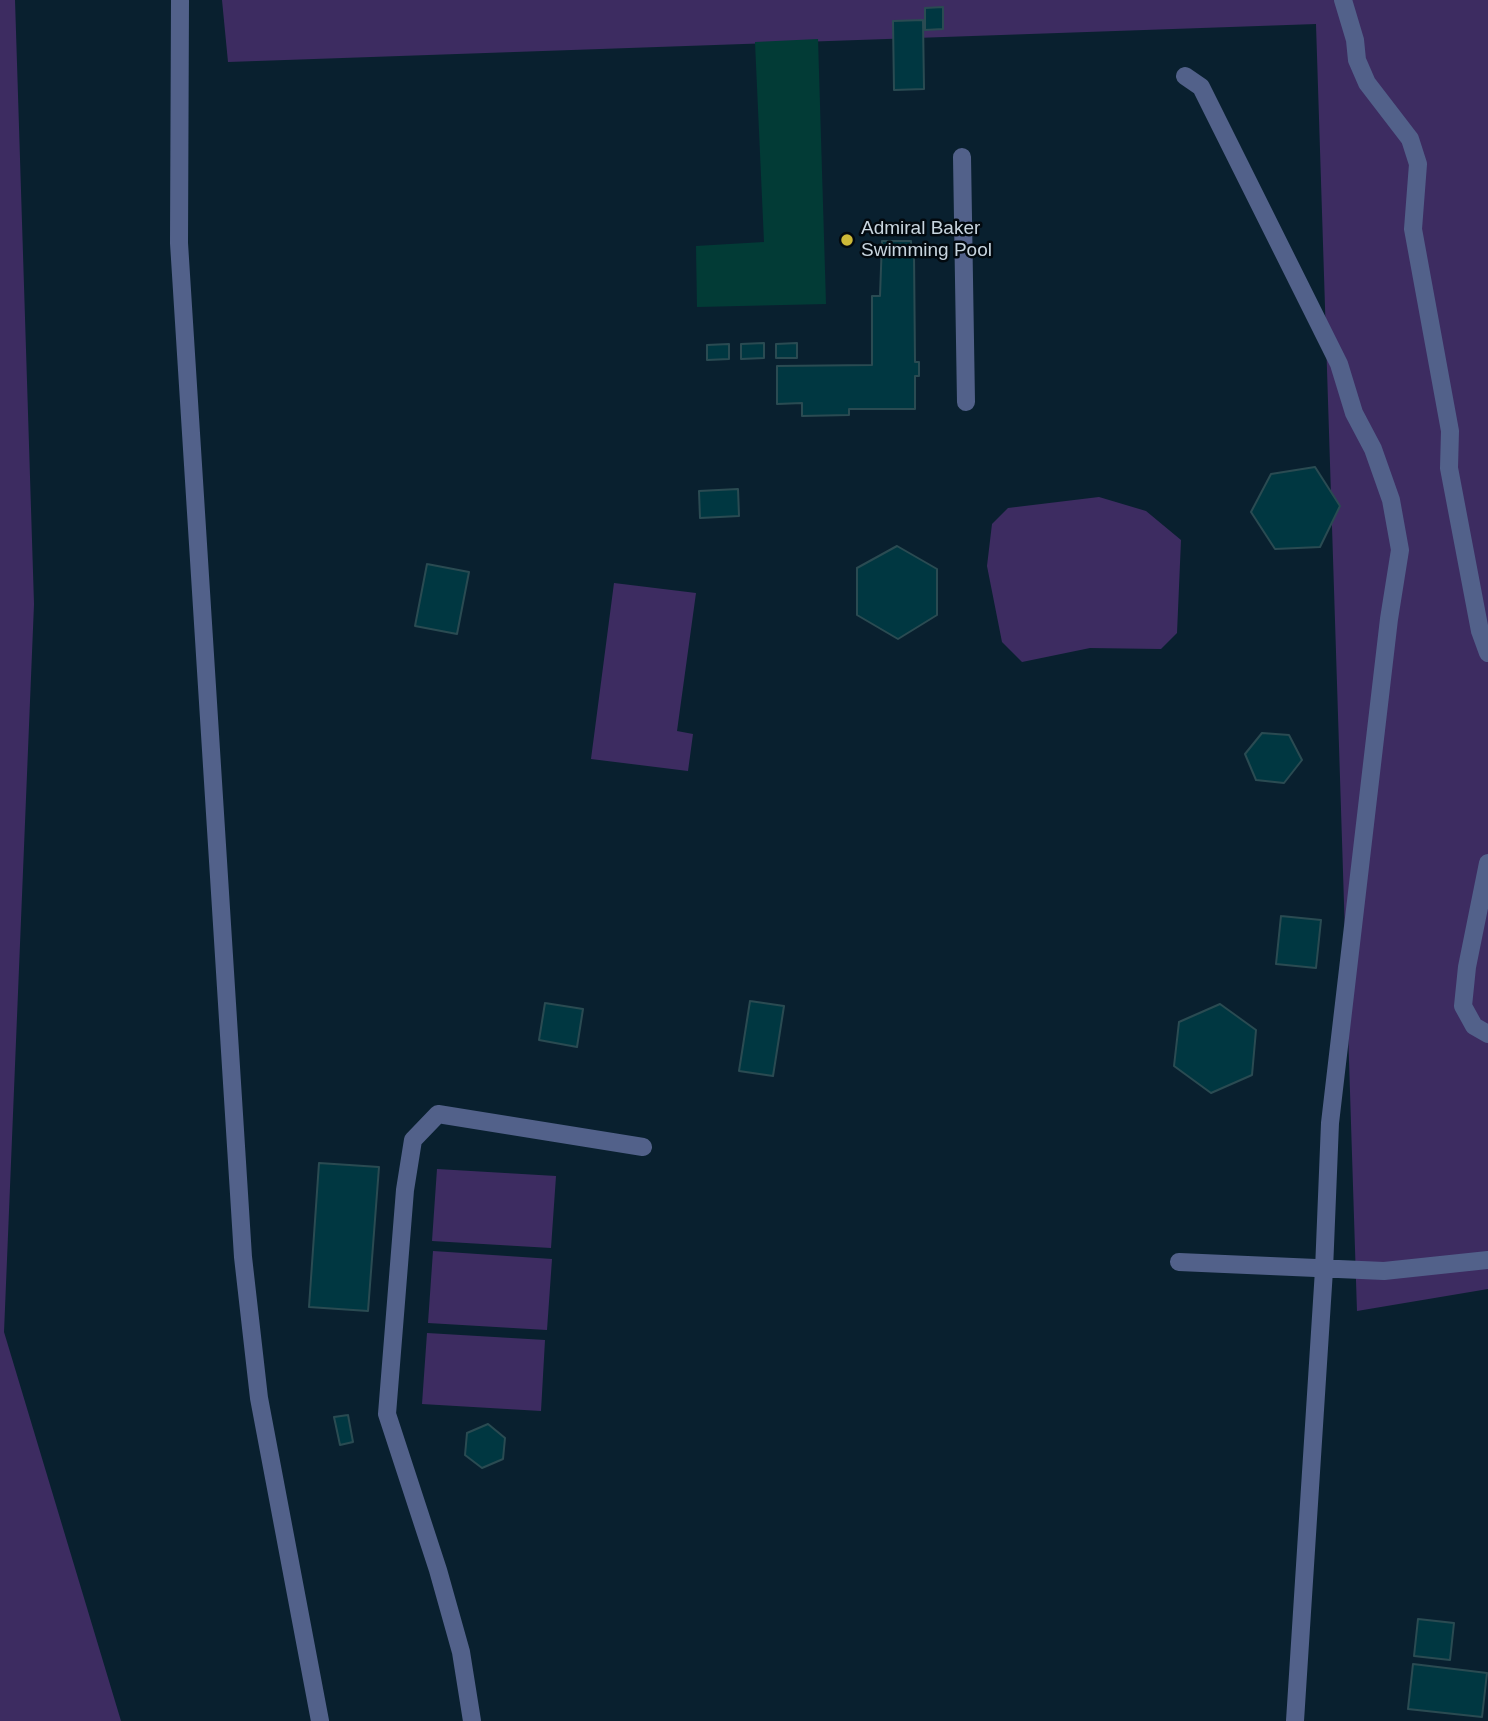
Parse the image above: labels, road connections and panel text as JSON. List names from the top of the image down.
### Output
{
  "places": ["Admiral Baker Swimming Pool"]
}
